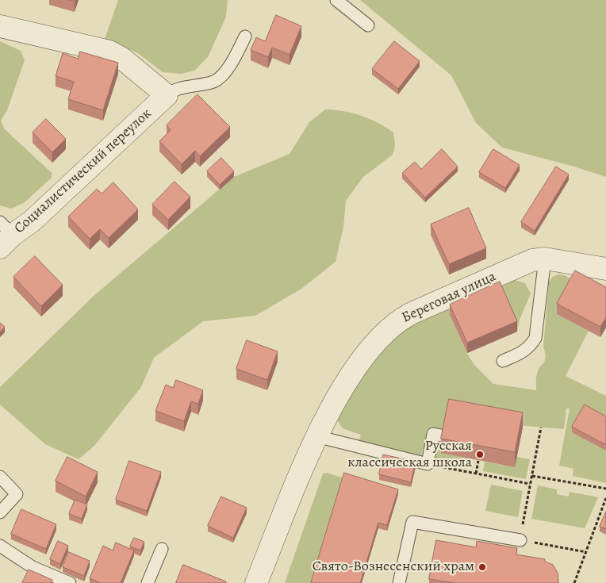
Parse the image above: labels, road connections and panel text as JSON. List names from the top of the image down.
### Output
{
  "streets": {
    "street": ["Социалистический переулок", "Береговая улица"]
  },
  "places": ["Русская классическая школа", "Свято-Вознесенский храм"]
}
